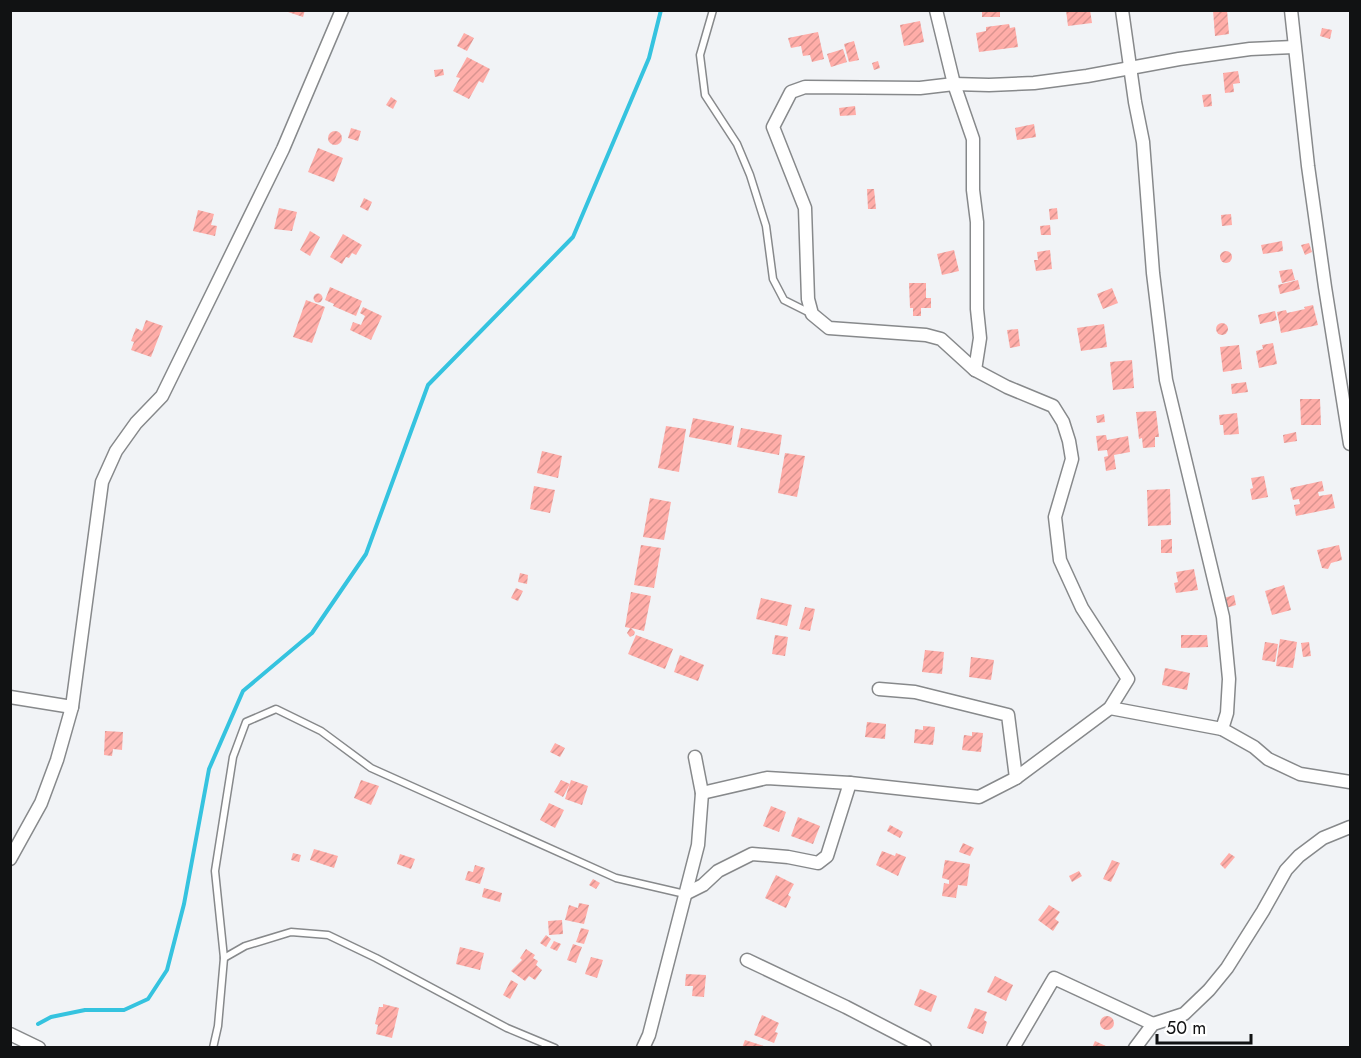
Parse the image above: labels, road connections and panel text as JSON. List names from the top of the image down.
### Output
{
  "scale_bar": "50 m"
}
